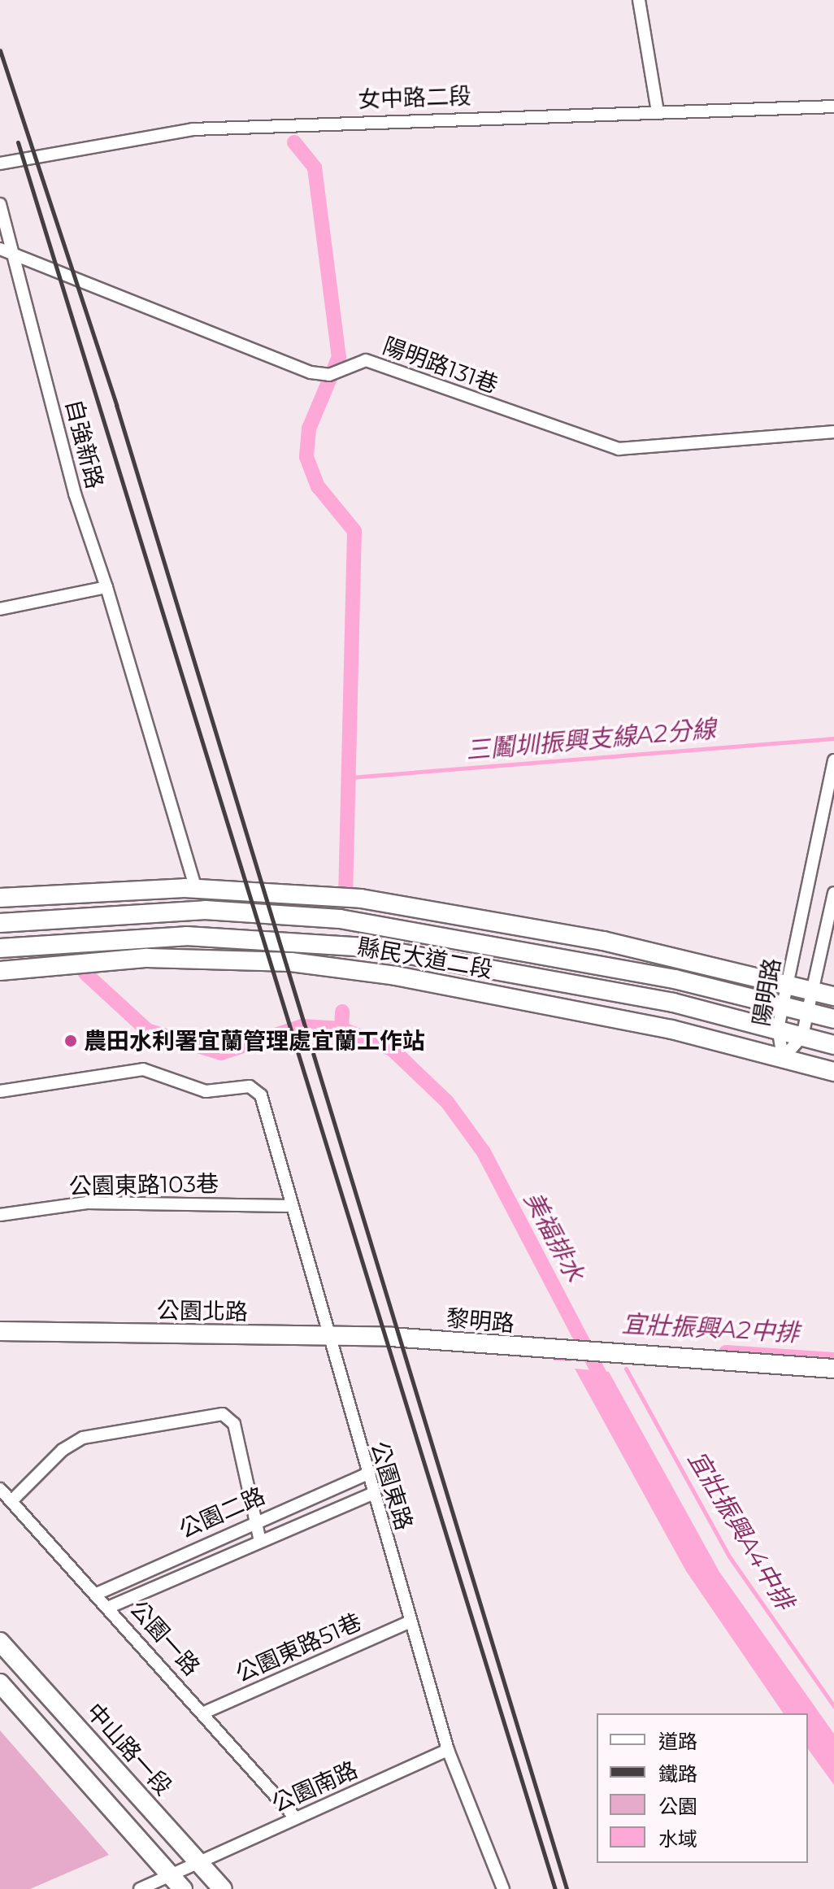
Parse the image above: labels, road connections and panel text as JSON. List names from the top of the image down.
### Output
{
  "streets": {
    "street": [
      "女中路二段",
      "陽明路131巷",
      "自強新路",
      "縣民大道二段",
      "陽明路",
      "公園東路103巷",
      "公園北路",
      "黎明路",
      "公園東路",
      "公園二路",
      "公園一路",
      "公園東路51巷",
      "中山路一段",
      "公園南路"
    ]
  },
  "crossings": [
    ["陽明路131巷", "自強新路"],
    ["自強新路", "縣民大道二段"],
    ["縣民大道二段", "陽明路"],
    ["公園東路103巷", "公園東路"],
    ["公園北路", "黎明路"],
    ["公園北路", "公園東路"],
    ["公園東路", "公園二路"],
    ["公園東路", "公園東路51巷"],
    ["公園東路", "公園南路"],
    ["公園二路", "公園一路"],
    ["公園一路", "公園東路51巷"],
    ["公園一路", "公園南路"],
    ["中山路一段", "公園南路"]
  ],
  "water": [
    "三鬮圳振興支線A2分線",
    "美福排水",
    "宜壯振興A2中排",
    "宜壯振興A4中排"
  ],
  "places": ["農田水利署宜蘭管理處宜蘭工作站"],
  "legend": [
    "道路",
    "鐵路",
    "公園",
    "水域"
  ]
}
